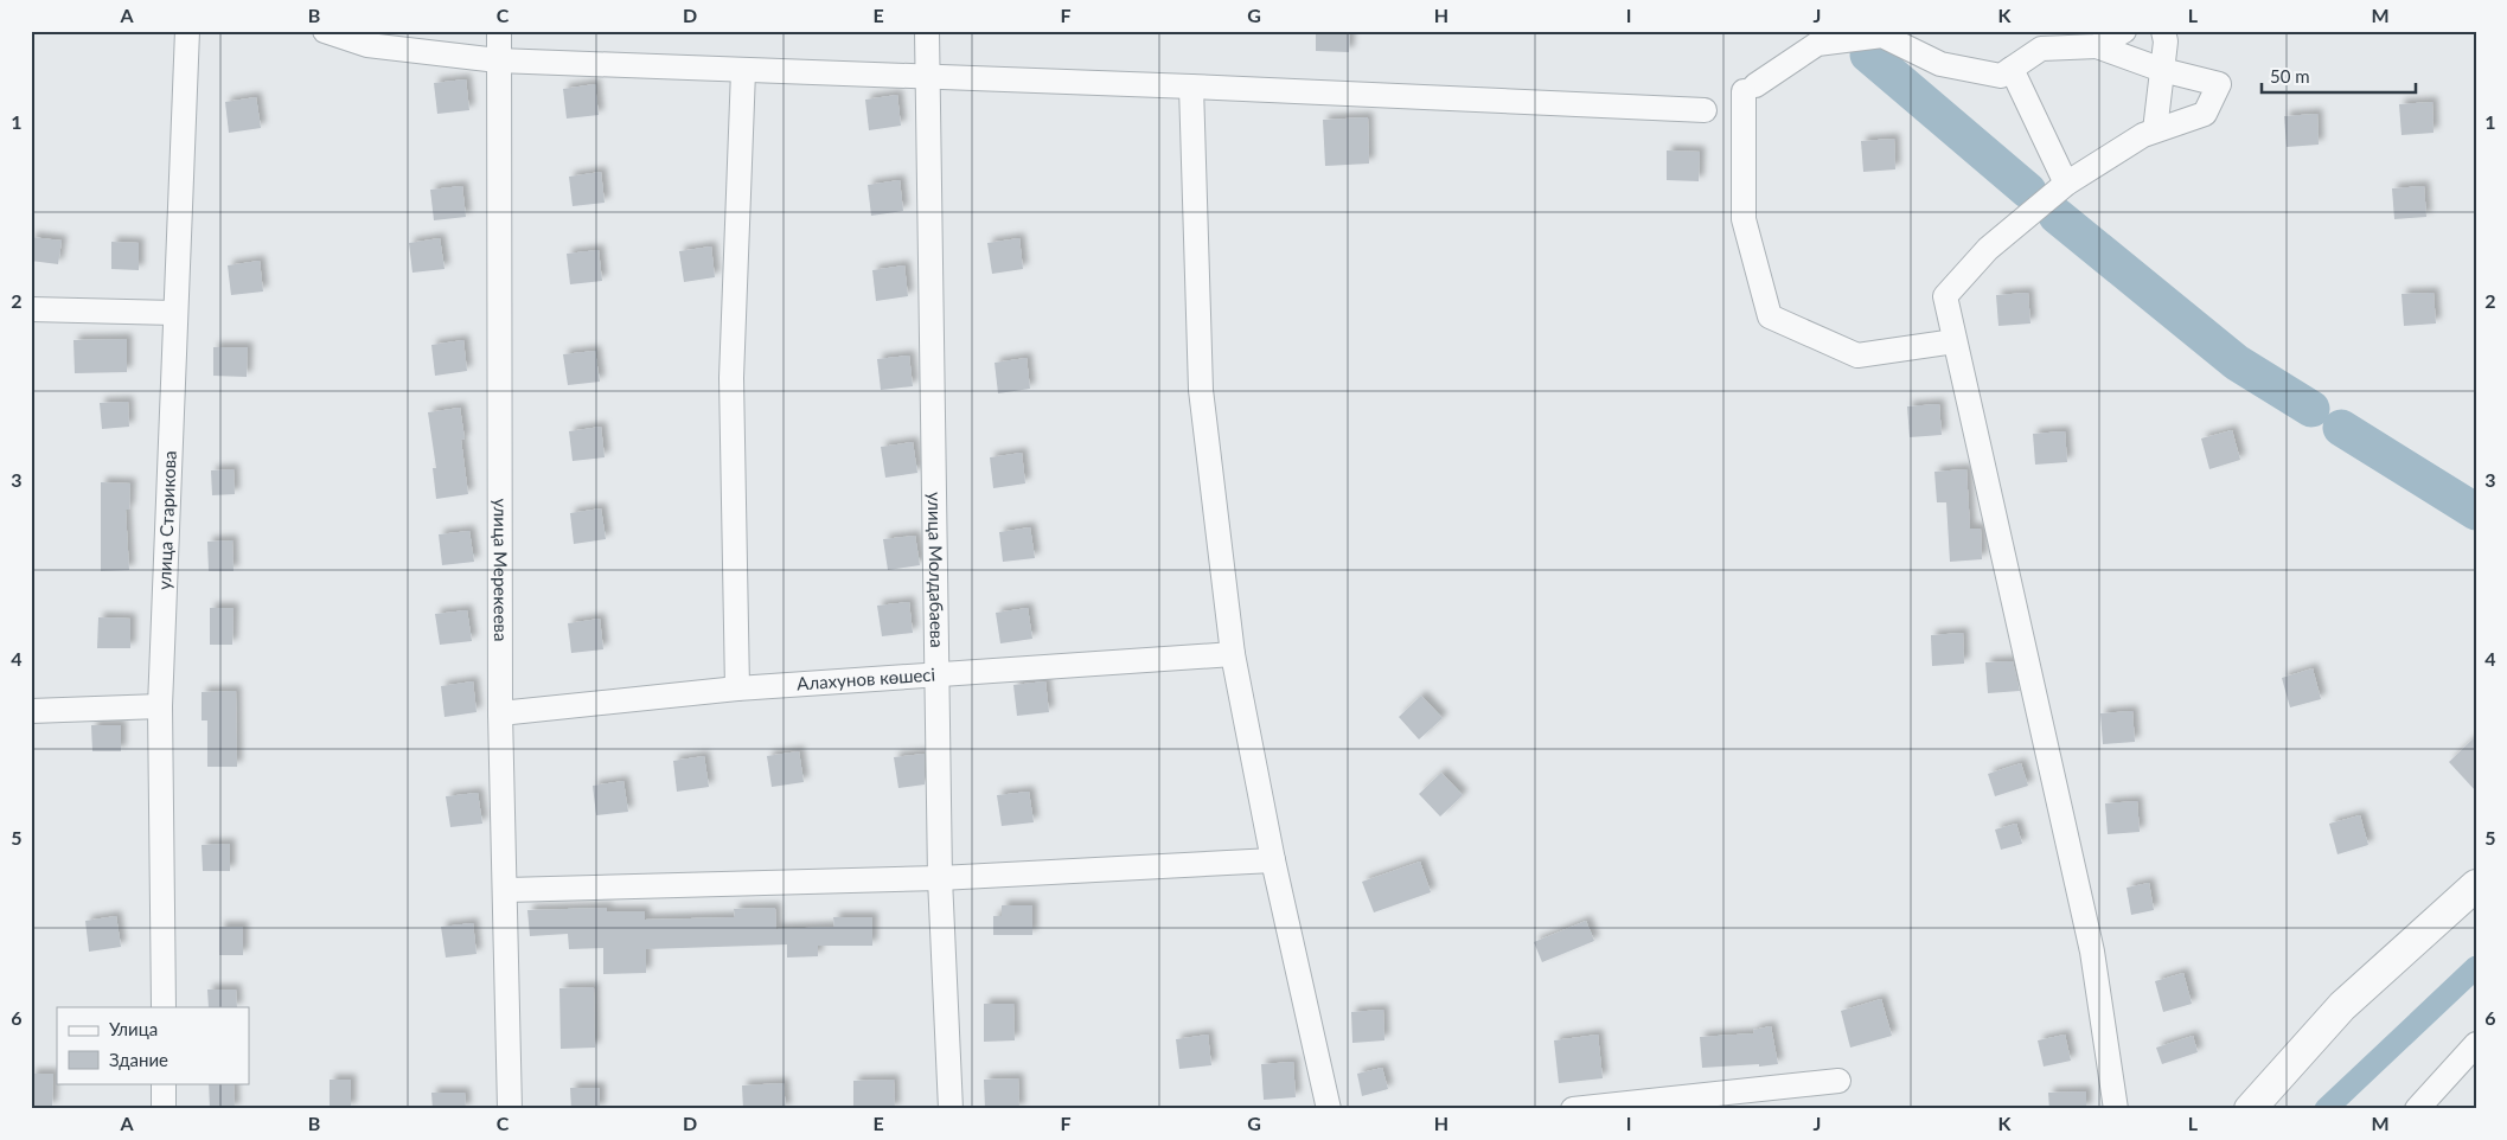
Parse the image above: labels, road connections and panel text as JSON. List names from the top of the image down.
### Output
{
  "streets": {
    "street": [
      "улица Старикова",
      "улица Мерекеева",
      "улица Молдабаева",
      "Алахунов көшесі"
    ]
  },
  "crossings": [
    ["улица Мерекеева", "Алахунов көшесі"],
    ["улица Молдабаева", "Алахунов көшесі"]
  ],
  "legend": ["Улица", "Здание"],
  "scale_bar": "50 m",
  "grid": {
    "columns": [
      "A",
      "B",
      "C",
      "D",
      "E",
      "F",
      "G",
      "H",
      "I",
      "J",
      "K",
      "L",
      "M"
    ],
    "rows": [
      "1",
      "2",
      "3",
      "4",
      "5",
      "6"
    ]
  }
}
